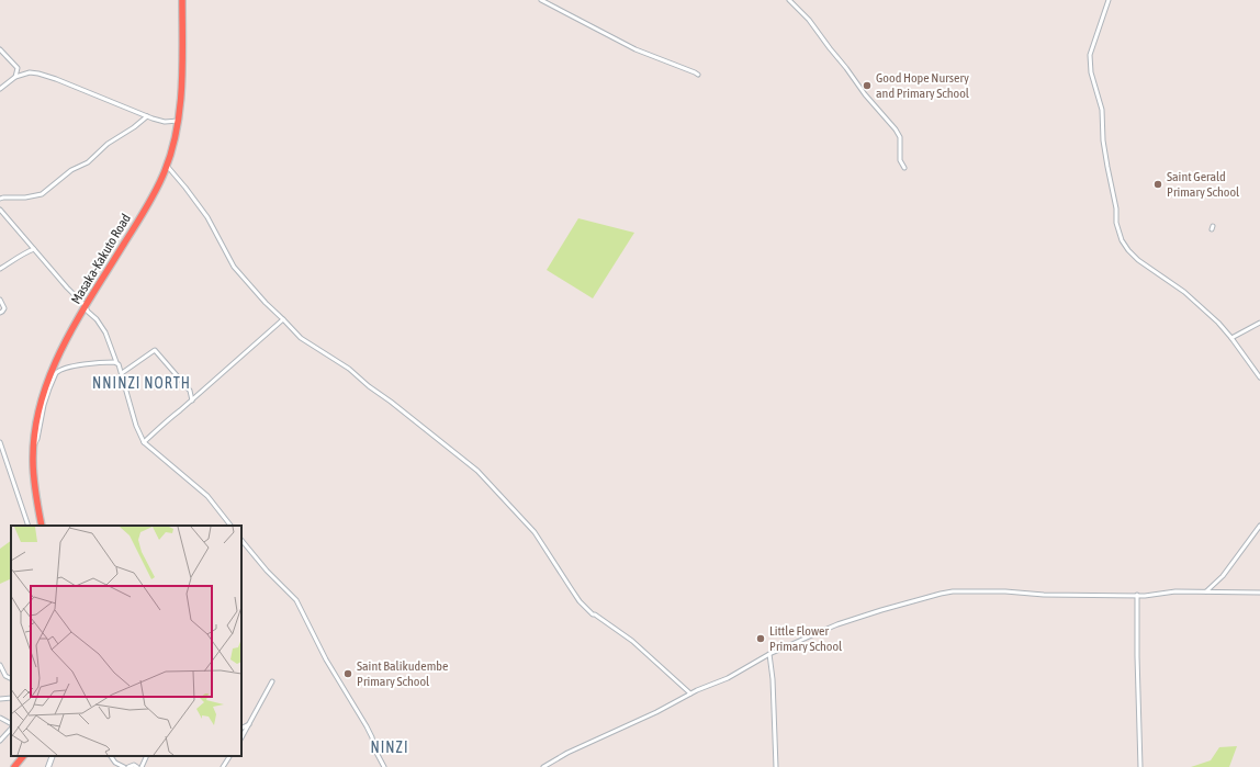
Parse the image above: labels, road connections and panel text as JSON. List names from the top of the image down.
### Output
{
  "streets": {
    "highway": ["Masaka-Kakuto Road"]
  },
  "districts": ["NNINZI NORTH", "NINZI"],
  "places": [
    "Good Hope Nursery and Primary School",
    "Saint Gerald Primary School",
    "Little Flower Primary School",
    "Saint Balikudembe Primary School"
  ]
}
